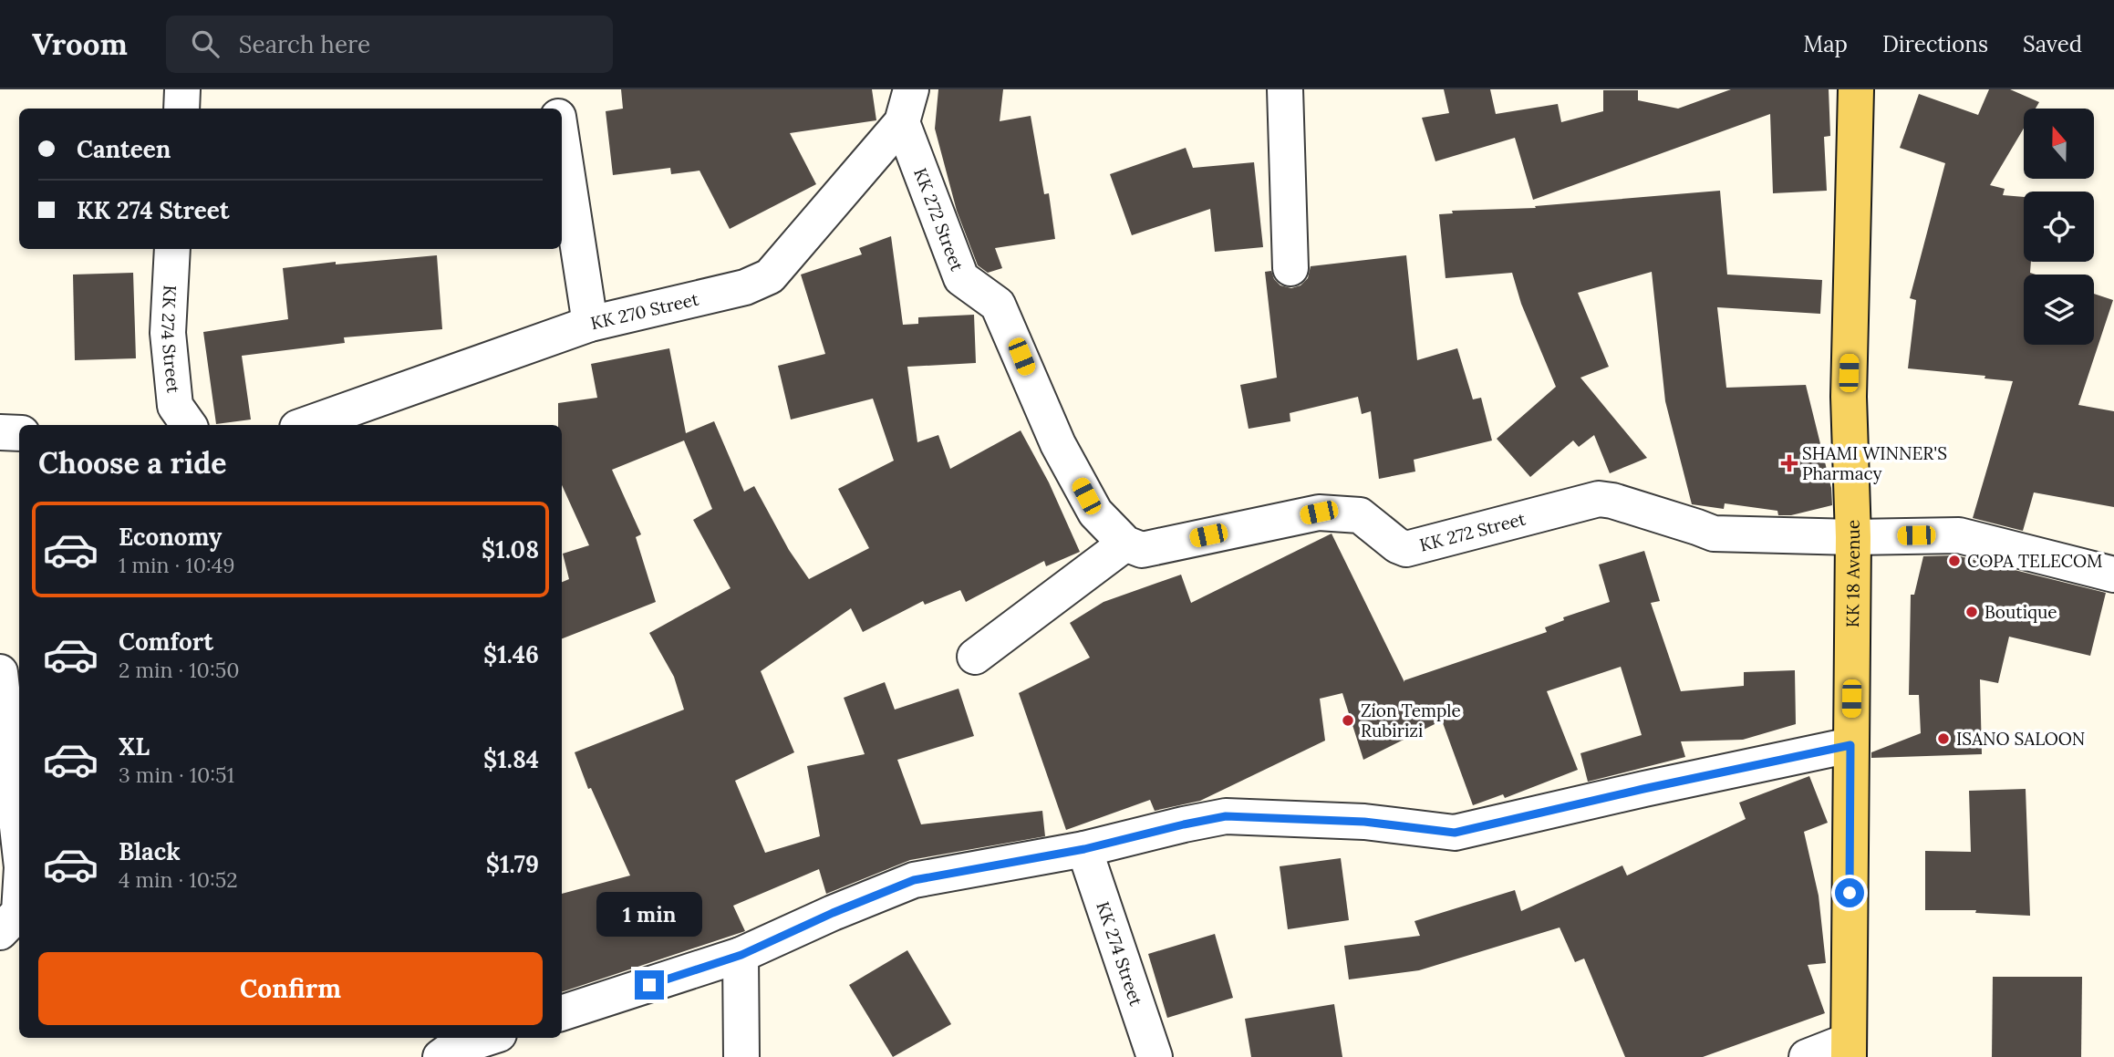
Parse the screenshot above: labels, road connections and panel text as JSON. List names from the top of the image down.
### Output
{
  "streets": {
    "main road": ["KK 18 Avenue"],
    "street": ["KK 272 Street", "KK 270 Street", "KK 274 Street"]
  },
  "crossings": [
    ["KK 272 Street", "KK 270 Street"],
    ["KK 272 Street", "KK 18 Avenue"]
  ],
  "places": {
    "health": ["SHAMI WINNER'S Pharmacy"],
    "other": [
      "COPA TELECOM",
      "Boutique",
      "Zion Temple Rubirizi",
      "ISANO SALOON"
    ]
  },
  "north": "top",
  "page": {
    "header": "Vroom",
    "search": "Search here",
    "nav": ["Map", "Directions", "Saved"],
    "banner": ["Canteen", "KK 274 Street"],
    "heading": "Choose a ride",
    "list": [
      {
        "name": "Economy",
        "note": "1 min · 10:49",
        "value": "$1.08"
      },
      {
        "name": "Comfort",
        "note": "2 min · 10:50",
        "value": "$1.46"
      },
      {
        "name": "XL",
        "note": "3 min · 10:51",
        "value": "$1.84"
      },
      {
        "name": "Black",
        "note": "4 min · 10:52",
        "value": "$1.79"
      }
    ],
    "bubble": "1 min",
    "buttons": "Confirm"
  }
}
